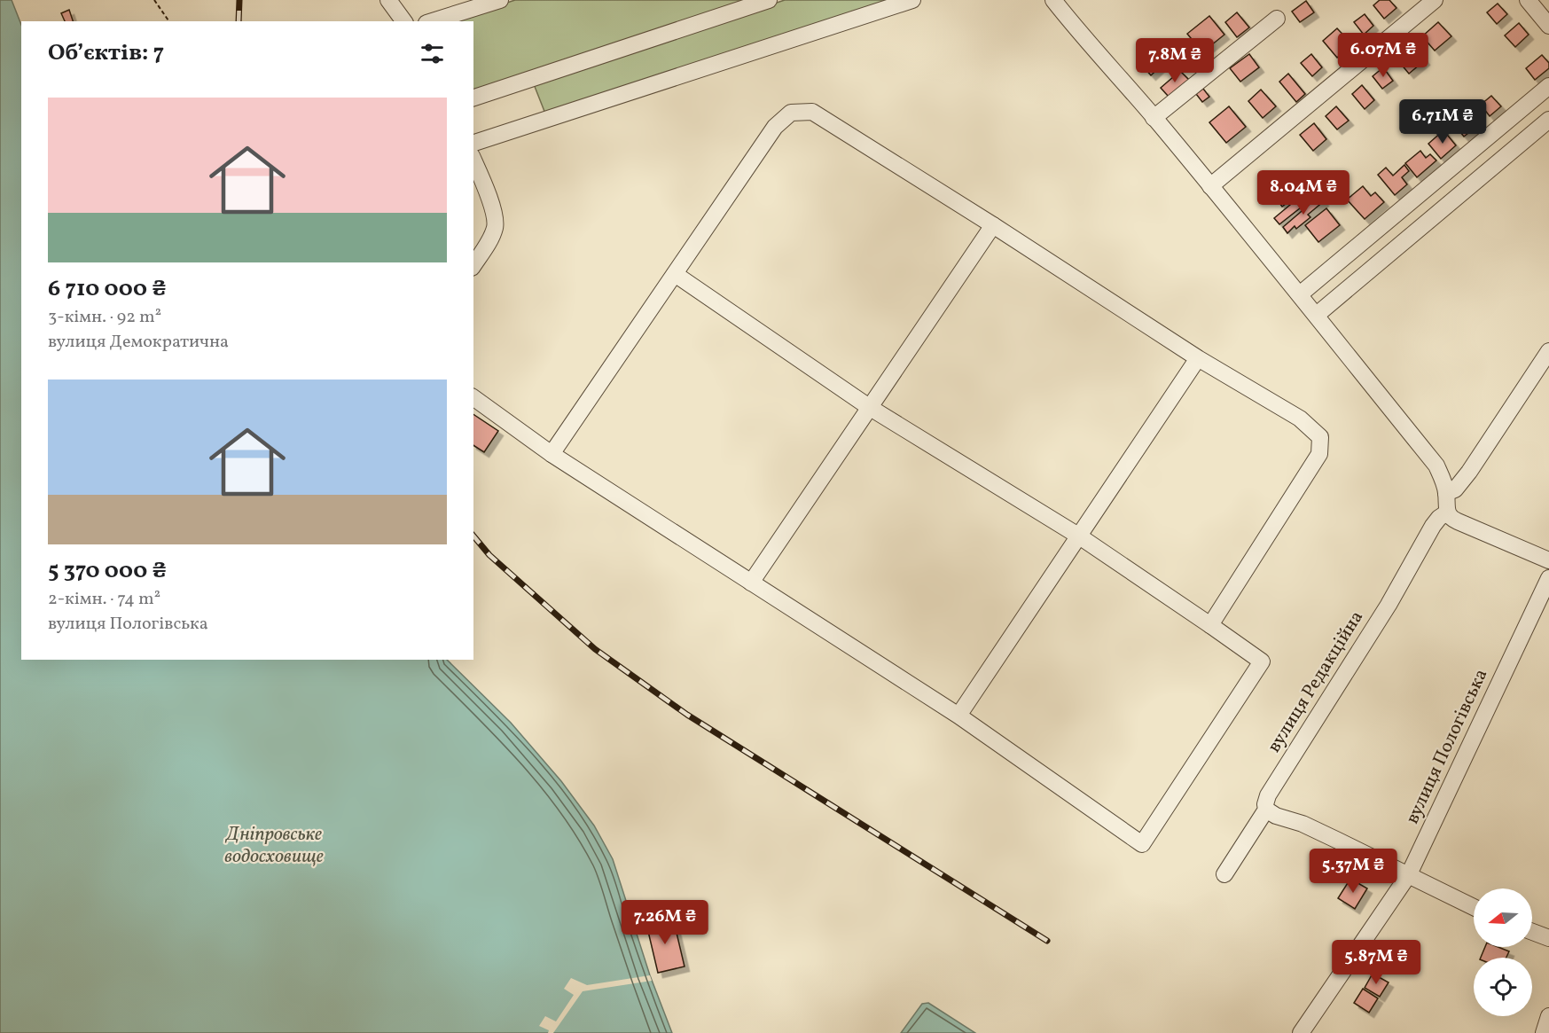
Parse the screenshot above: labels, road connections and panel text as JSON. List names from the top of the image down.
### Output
{
  "streets": {
    "street": ["вулиця Редакційна", "вулиця Пологівська"]
  },
  "water": ["Дніпровське водосховище"],
  "north": "left",
  "page": {
    "heading": "Об’єктів: 7",
    "price": [
      "6.07M ₴",
      "7.8M ₴",
      "6.71M ₴",
      "8.04M ₴",
      "5.37M ₴",
      "7.26M ₴",
      "5.87M ₴"
    ],
    "list": [
      {
        "name": "6 710 000 ₴",
        "note": "3-кімн. · 92 m² · вулиця Демократична"
      },
      {
        "name": "5 370 000 ₴",
        "note": "2-кімн. · 74 m² · вулиця Пологівська"
      }
    ]
  }
}
